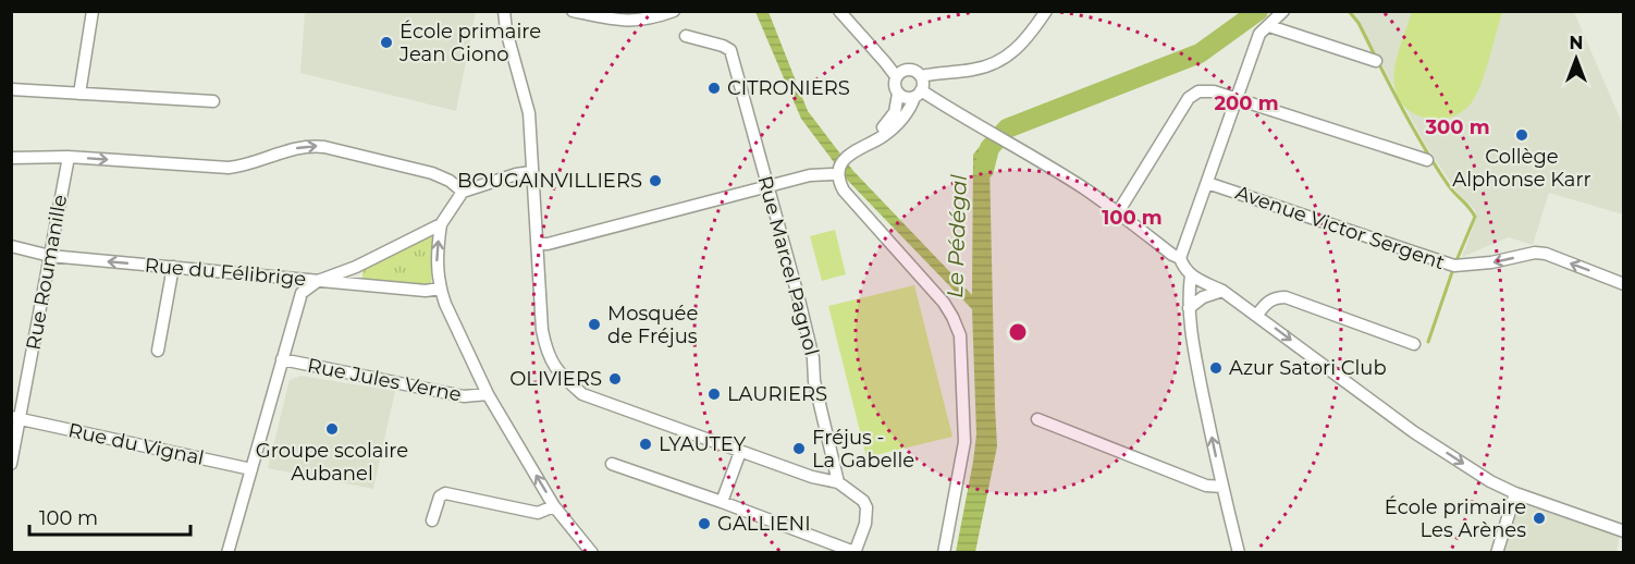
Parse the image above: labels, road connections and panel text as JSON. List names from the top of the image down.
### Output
{
  "streets": {
    "street": [
      "Avenue Victor Sergent",
      "Rue Marcel Pagnol",
      "Rue Roumanille",
      "Rue du Félibrige",
      "Rue Jules Verne",
      "Rue du Vignal"
    ]
  },
  "crossings": [
    ["Rue Roumanille", "Rue du Félibrige"],
    ["Rue Roumanille", "Rue du Vignal"]
  ],
  "water": ["Le Pédégal"],
  "places": [
    "École primaire Jean Giono",
    "CITRONIERS",
    "Collège Alphonse Karr",
    "BOUGAINVILLIERS",
    "Mosquée de Fréjus",
    "Azur Satori Club",
    "OLIVIERS",
    "LAURIERS",
    "Groupe scolaire Aubanel",
    "LYAUTEY",
    "Fréjus - La Gabelle",
    "École primaire Les Arènes",
    "GALLIENI"
  ],
  "scale_bar": "100 m",
  "north": "top",
  "rings": ["200 m", "300 m", "100 m"]
}
